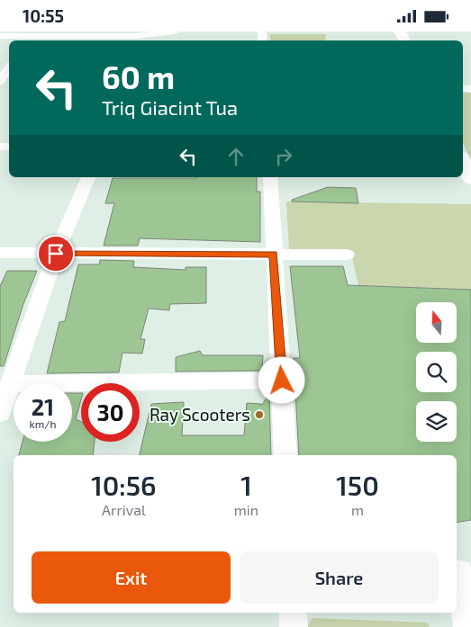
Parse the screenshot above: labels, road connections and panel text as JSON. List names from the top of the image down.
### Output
{
  "places": ["Ray Scooters"],
  "north": "top",
  "page": {
    "status": "10:55",
    "turn": ["60 m", "Triq Giacint Tua"],
    "speed": "21 km/h",
    "limit": "30",
    "eta": [
      "10:56",
      "Arrival",
      "1",
      "min",
      "150",
      "m"
    ],
    "buttons": ["Exit", "Share"]
  }
}
